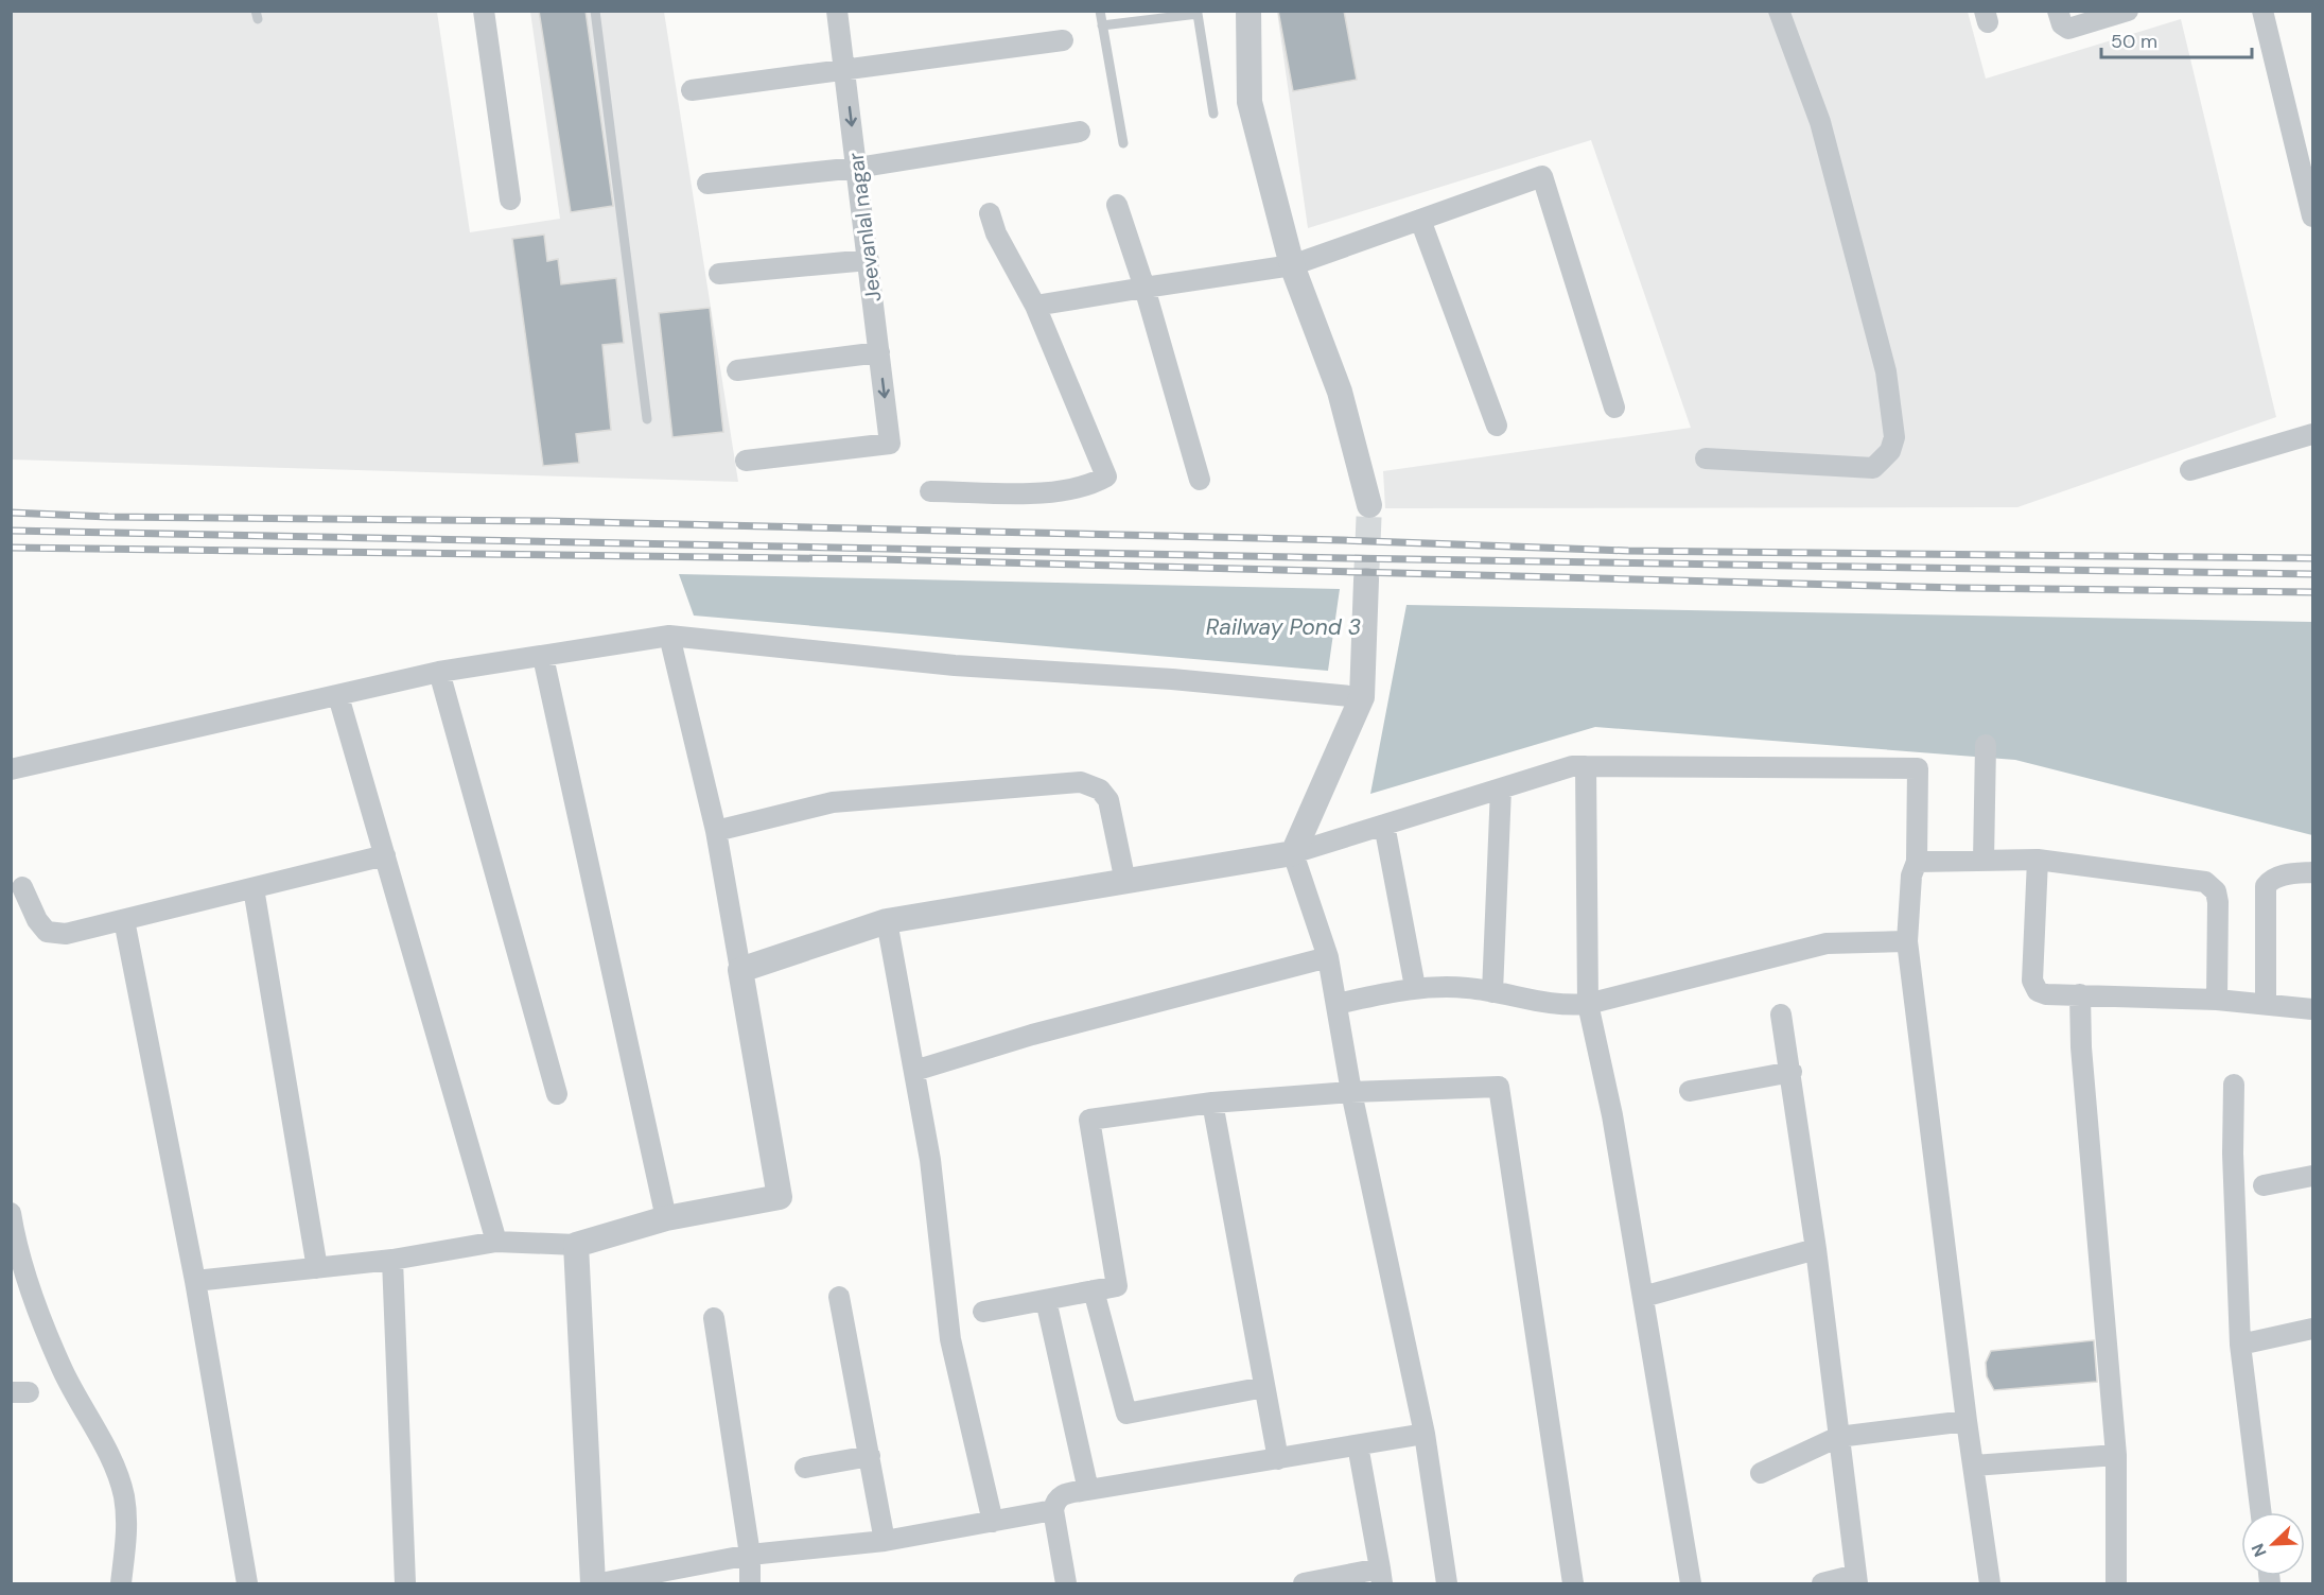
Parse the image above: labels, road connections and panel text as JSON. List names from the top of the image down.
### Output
{
  "streets": {
    "street": ["Jeevanlal nagar"]
  },
  "water": ["Railway Pond 3"],
  "scale_bar": "50 m",
  "north": "bottom left"
}
